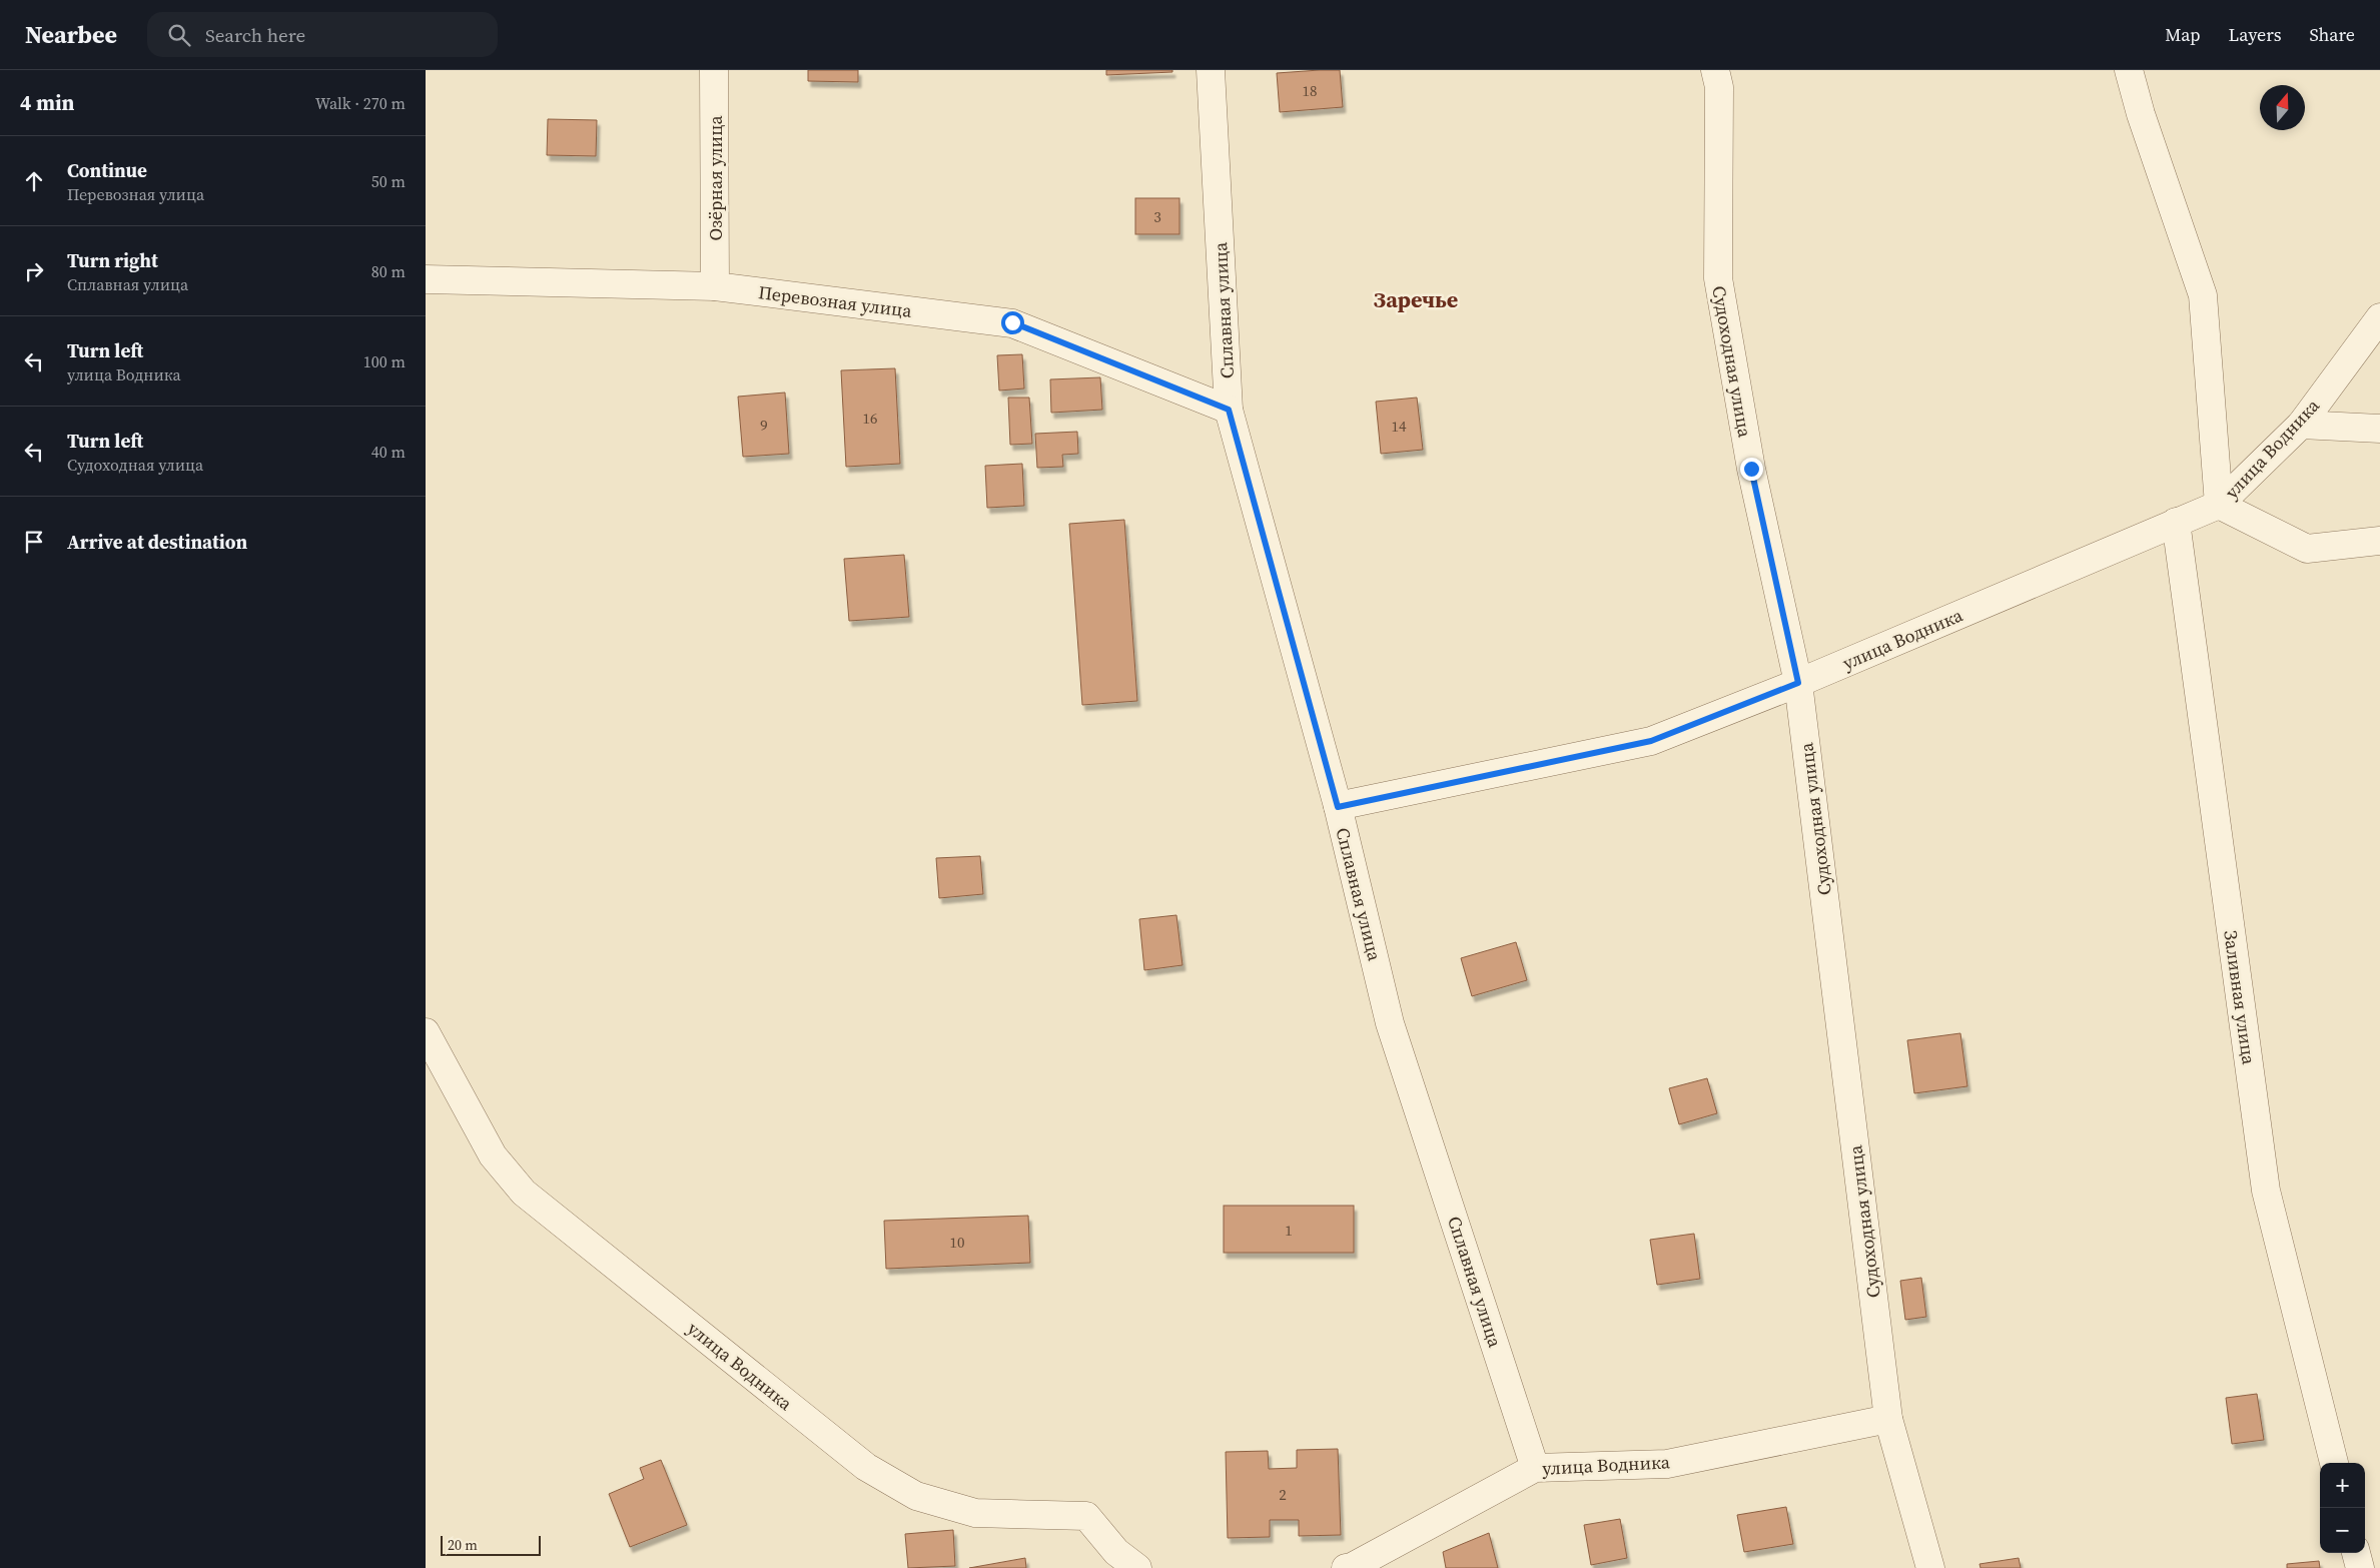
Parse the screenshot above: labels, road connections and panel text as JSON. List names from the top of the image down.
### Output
{
  "streets": {
    "street": [
      "Озёрная улица",
      "Перевозная улица",
      "Сплавная улица",
      "Судоходная улица",
      "улица Водника",
      "Заливная улица"
    ]
  },
  "crossings": [
    ["Озёрная улица", "Перевозная улица"],
    ["Перевозная улица", "Сплавная улица"],
    ["Сплавная улица", "улица Водника"],
    ["Судоходная улица", "улица Водника"],
    ["улица Водника", "Заливная улица"]
  ],
  "districts": ["Заречье"],
  "house_numbers": [
    "18",
    "3",
    "16",
    "9",
    "14",
    "1",
    "10",
    "2"
  ],
  "scale_bar": "20 m",
  "north": "top",
  "page": {
    "header": "Nearbee",
    "search": "Search here",
    "nav": ["Map", "Layers", "Share"],
    "heading": ["4 min", "Walk · 270 m"],
    "list": [
      ["Continue", "Перевозная улица", "50 m"],
      ["Turn right", "Сплавная улица", "80 m"],
      ["Turn left", "улица Водника", "100 m"],
      ["Turn left", "Судоходная улица", "40 m"],
      "Arrive at destination"
    ],
    "map_buttons": ["+", "−"],
    "scale": "20 m"
  }
}
